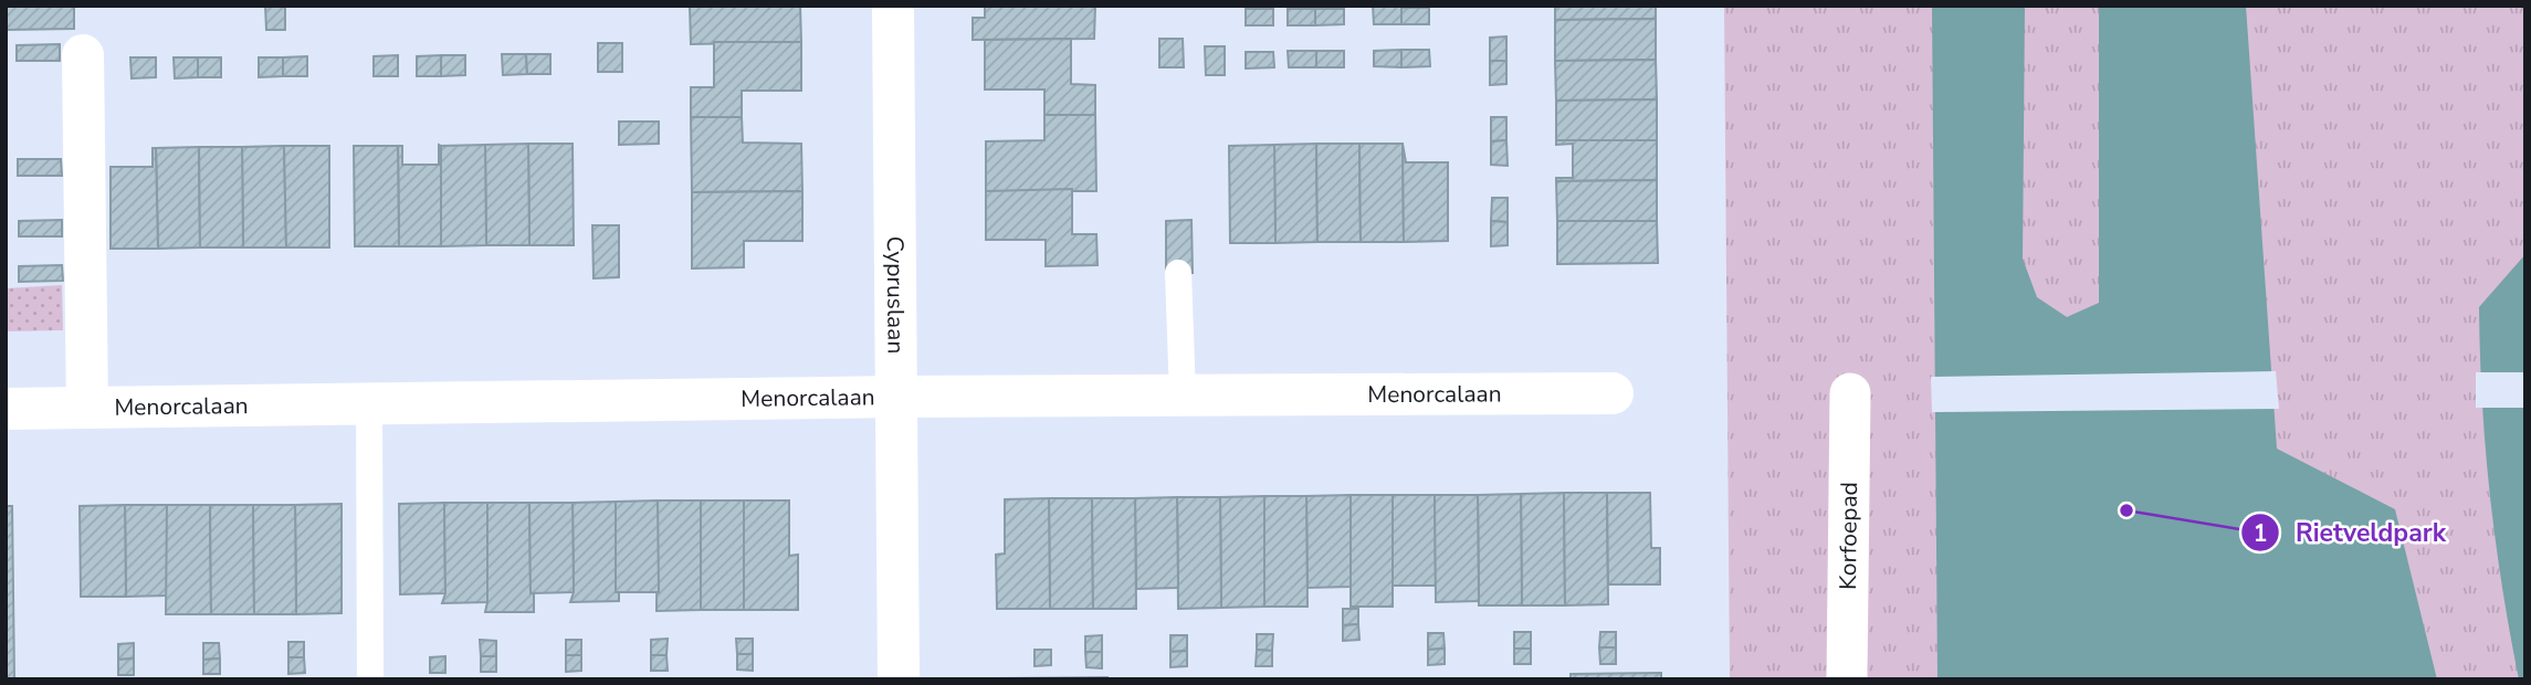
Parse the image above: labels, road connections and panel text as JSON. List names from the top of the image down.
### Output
{
  "streets": {
    "street": ["Cypruslaan", "Menorcalaan", "Korfoepad"]
  },
  "crossings": [
    ["Cypruslaan", "Menorcalaan"]
  ],
  "places": ["Rietveldpark"]
}
